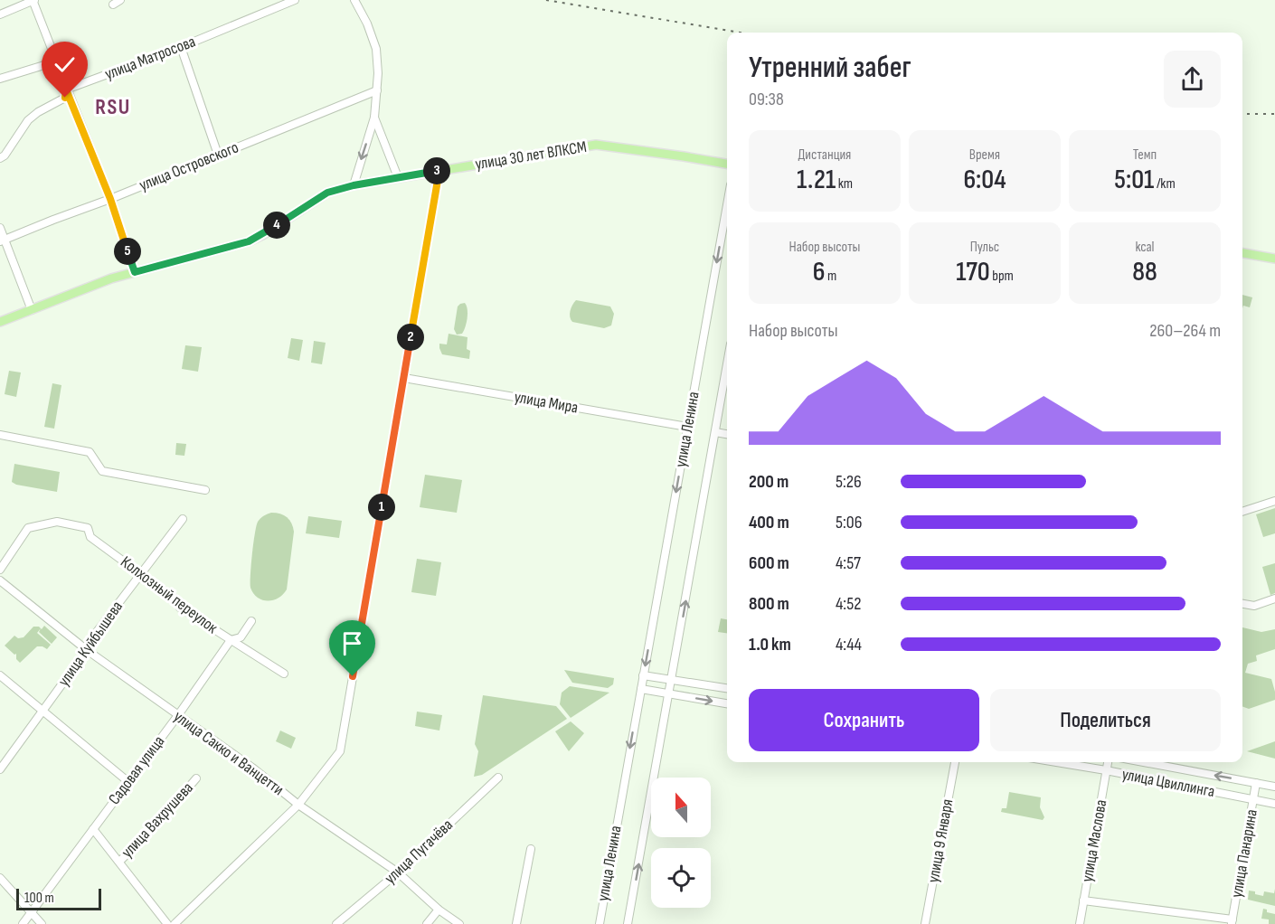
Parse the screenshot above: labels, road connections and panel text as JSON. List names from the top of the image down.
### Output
{
  "streets": {
    "main road": ["улица 30 лет ВЛКСМ"],
    "street": [
      "улица Матросова",
      "улица Островского",
      "улица Мира",
      "улица Ленина",
      "Колхозный переулок",
      "улица Куйбышева",
      "улица Сакко и Ванцетти",
      "Садовая улица",
      "улица Цвиллинга",
      "улица Вахрушева",
      "улица 9 Января",
      "улица Маслова",
      "улица Пугачёва",
      "улица Панарина"
    ]
  },
  "crossings": [
    ["улица Мира", "улица Ленина"],
    ["Колхозный переулок", "улица Куйбышева"],
    ["Колхозный переулок", "Садовая улица"],
    ["улица Куйбышева", "улица Сакко и Ванцетти"],
    ["улица Сакко и Ванцетти", "Садовая улица"],
    ["улица Сакко и Ванцетти", "улица Пугачёва"],
    ["улица Цвиллинга", "улица Маслова"],
    ["улица Цвиллинга", "улица Панарина"]
  ],
  "districts": ["RSU"],
  "scale_bar": "100 m",
  "north": "top",
  "page": {
    "heading": ["Утренний забег", "09:38"],
    "stats": [
      ["Дистанция", "1.21 km"],
      ["Время", "6:04"],
      ["Темп", "5:01 /km"],
      ["Набор высоты", "6 m"],
      ["Пульс", "170 bpm"],
      ["kcal", "88"]
    ],
    "pins": [
      "3",
      "4",
      "5",
      "2",
      "1"
    ],
    "chart": ["Набор высоты", "260–264 m"],
    "list": [
      {
        "name": "200 m",
        "note": "5:26"
      },
      {
        "name": "400 m",
        "note": "5:06"
      },
      {
        "name": "600 m",
        "note": "4:57"
      },
      {
        "name": "800 m",
        "note": "4:52"
      },
      {
        "name": "1.0 km",
        "note": "4:44"
      }
    ],
    "buttons": ["Сохранить", "Поделиться"],
    "scale": "100 m"
  }
}
